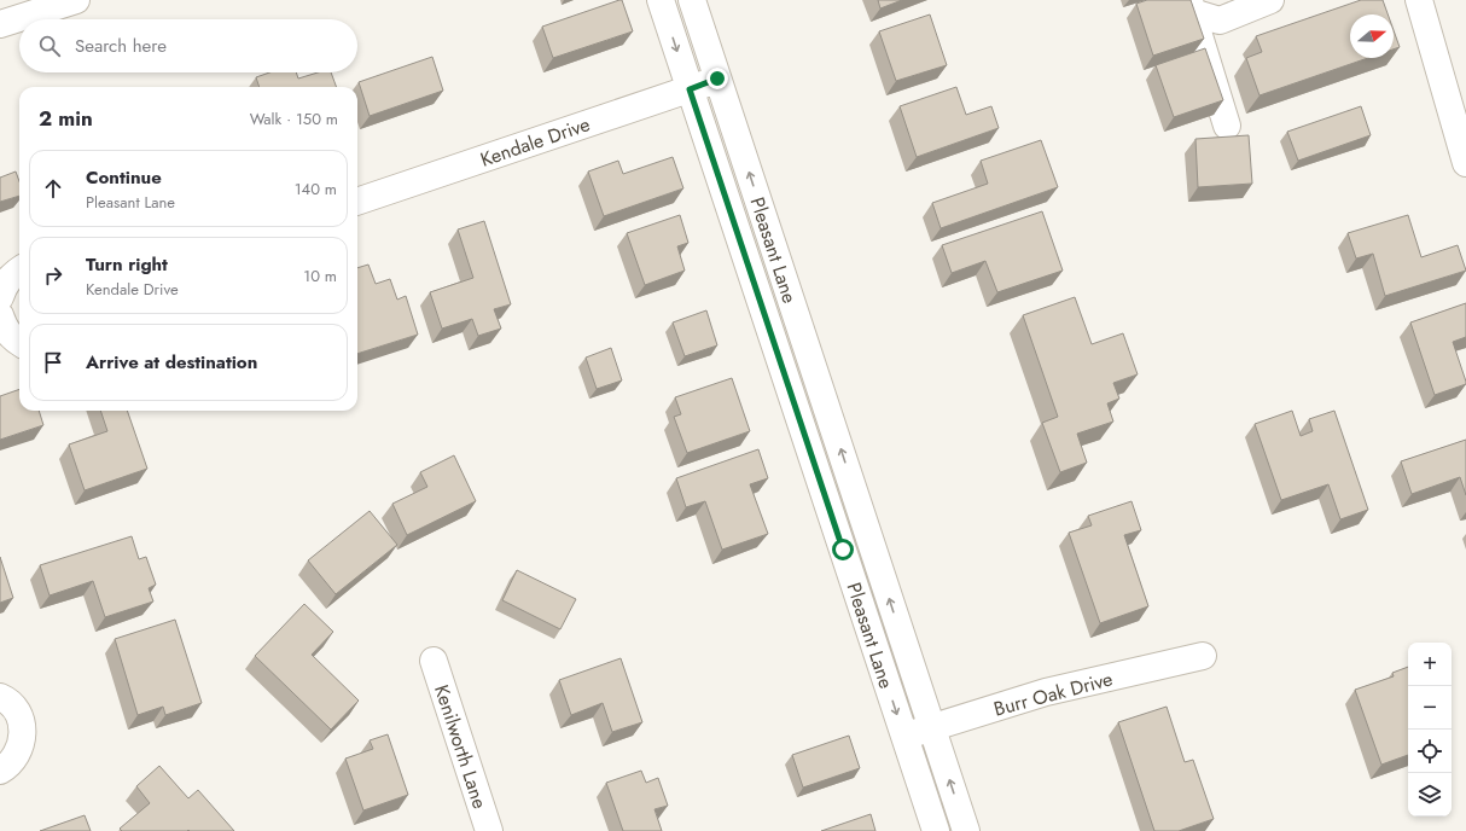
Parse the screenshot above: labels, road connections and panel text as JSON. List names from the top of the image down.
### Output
{
  "streets": {
    "street": [
      "Kendale Drive",
      "Pleasant Lane",
      "Burr Oak Drive",
      "Kenilworth Lane"
    ]
  },
  "crossings": [
    ["Kendale Drive", "Pleasant Lane"],
    ["Pleasant Lane", "Burr Oak Drive"]
  ],
  "north": "right",
  "page": {
    "search": "Search here",
    "heading": ["2 min", "Walk · 150 m"],
    "list": [
      ["Continue", "Pleasant Lane", "140 m"],
      ["Turn right", "Kendale Drive", "10 m"],
      "Arrive at destination"
    ],
    "map_buttons": ["+", "−"]
  }
}
